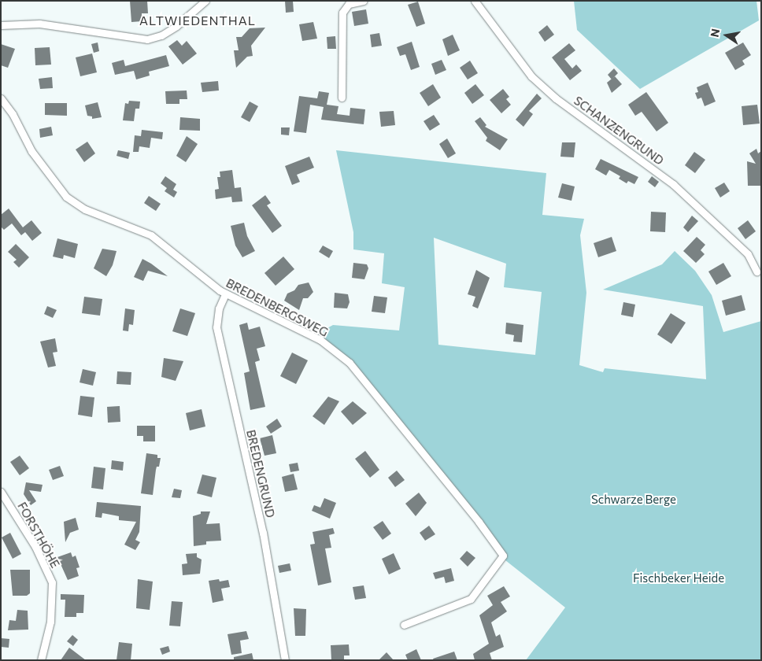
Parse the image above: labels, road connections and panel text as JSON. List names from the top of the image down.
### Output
{
  "streets": {
    "street": [
      "SCHANZENGRUND",
      "BREDENBERGSWEG",
      "BREDENGRUND",
      "FORSTHÖHE"
    ]
  },
  "crossings": [
    ["BREDENBERGSWEG", "BREDENGRUND"]
  ],
  "districts": ["ALTWIEDENTHAL"],
  "parks": ["Schwarze Berge", "Fischbeker Heide"],
  "north": "left"
}
